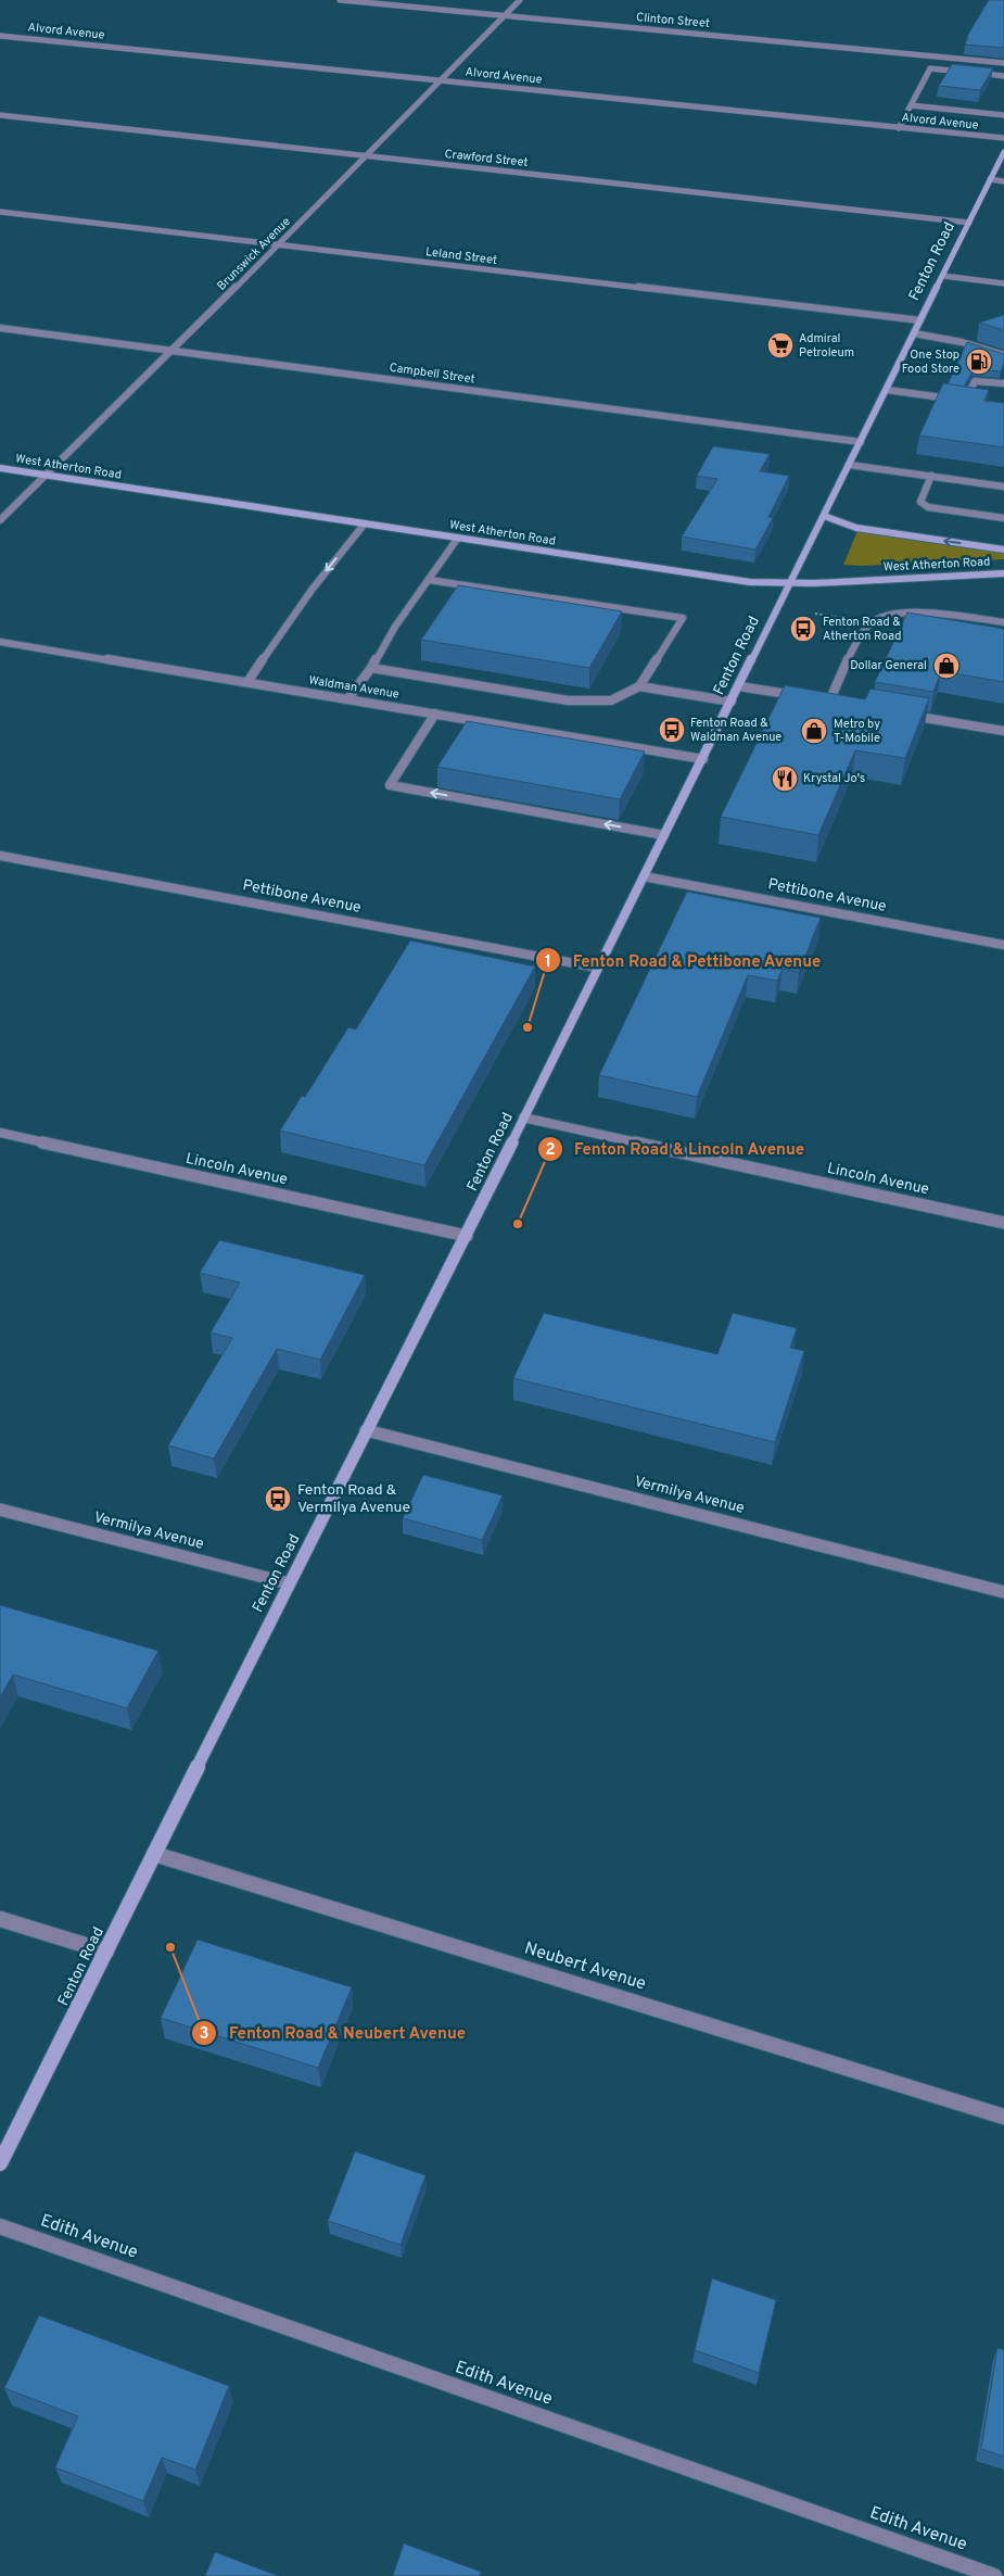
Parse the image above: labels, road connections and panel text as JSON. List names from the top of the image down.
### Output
{
  "streets": {
    "street": [
      "Clinton Street",
      "Alvord Avenue",
      "Crawford Street",
      "Brunswick Avenue",
      "Leland Street",
      "Fenton Road",
      "Campbell Street",
      "West Atherton Road",
      "Waldman Avenue",
      "Pettibone Avenue",
      "Lincoln Avenue",
      "Vermilya Avenue",
      "Neubert Avenue",
      "Edith Avenue"
    ]
  },
  "crossings": [
    ["Clinton Street", "Brunswick Avenue"],
    ["Alvord Avenue", "Brunswick Avenue"],
    ["Crawford Street", "Brunswick Avenue"],
    ["Crawford Street", "Fenton Road"],
    ["Brunswick Avenue", "Leland Street"],
    ["Brunswick Avenue", "Campbell Street"],
    ["Brunswick Avenue", "West Atherton Road"],
    ["Leland Street", "Fenton Road"],
    ["Fenton Road", "Campbell Street"],
    ["Fenton Road", "West Atherton Road"],
    ["Fenton Road", "Waldman Avenue"],
    ["Fenton Road", "Pettibone Avenue"],
    ["Fenton Road", "Lincoln Avenue"],
    ["Fenton Road", "Vermilya Avenue"],
    ["Fenton Road", "Neubert Avenue"]
  ],
  "places": {
    "supermarket": ["Admiral Petroleum"],
    "fuel station": ["One Stop Food Store"],
    "bus stop": ["Fenton Road & Atherton Road", "Fenton Road & Waldman Avenue", "Fenton Road & Vermilya Avenue"],
    "shop": ["Dollar General", "Metro by T-Mobile"],
    "restaurant": ["Krystal Jo's"],
    "other": ["Fenton Road & Pettibone Avenue", "Fenton Road & Lincoln Avenue", "Fenton Road & Neubert Avenue"]
  }
}
